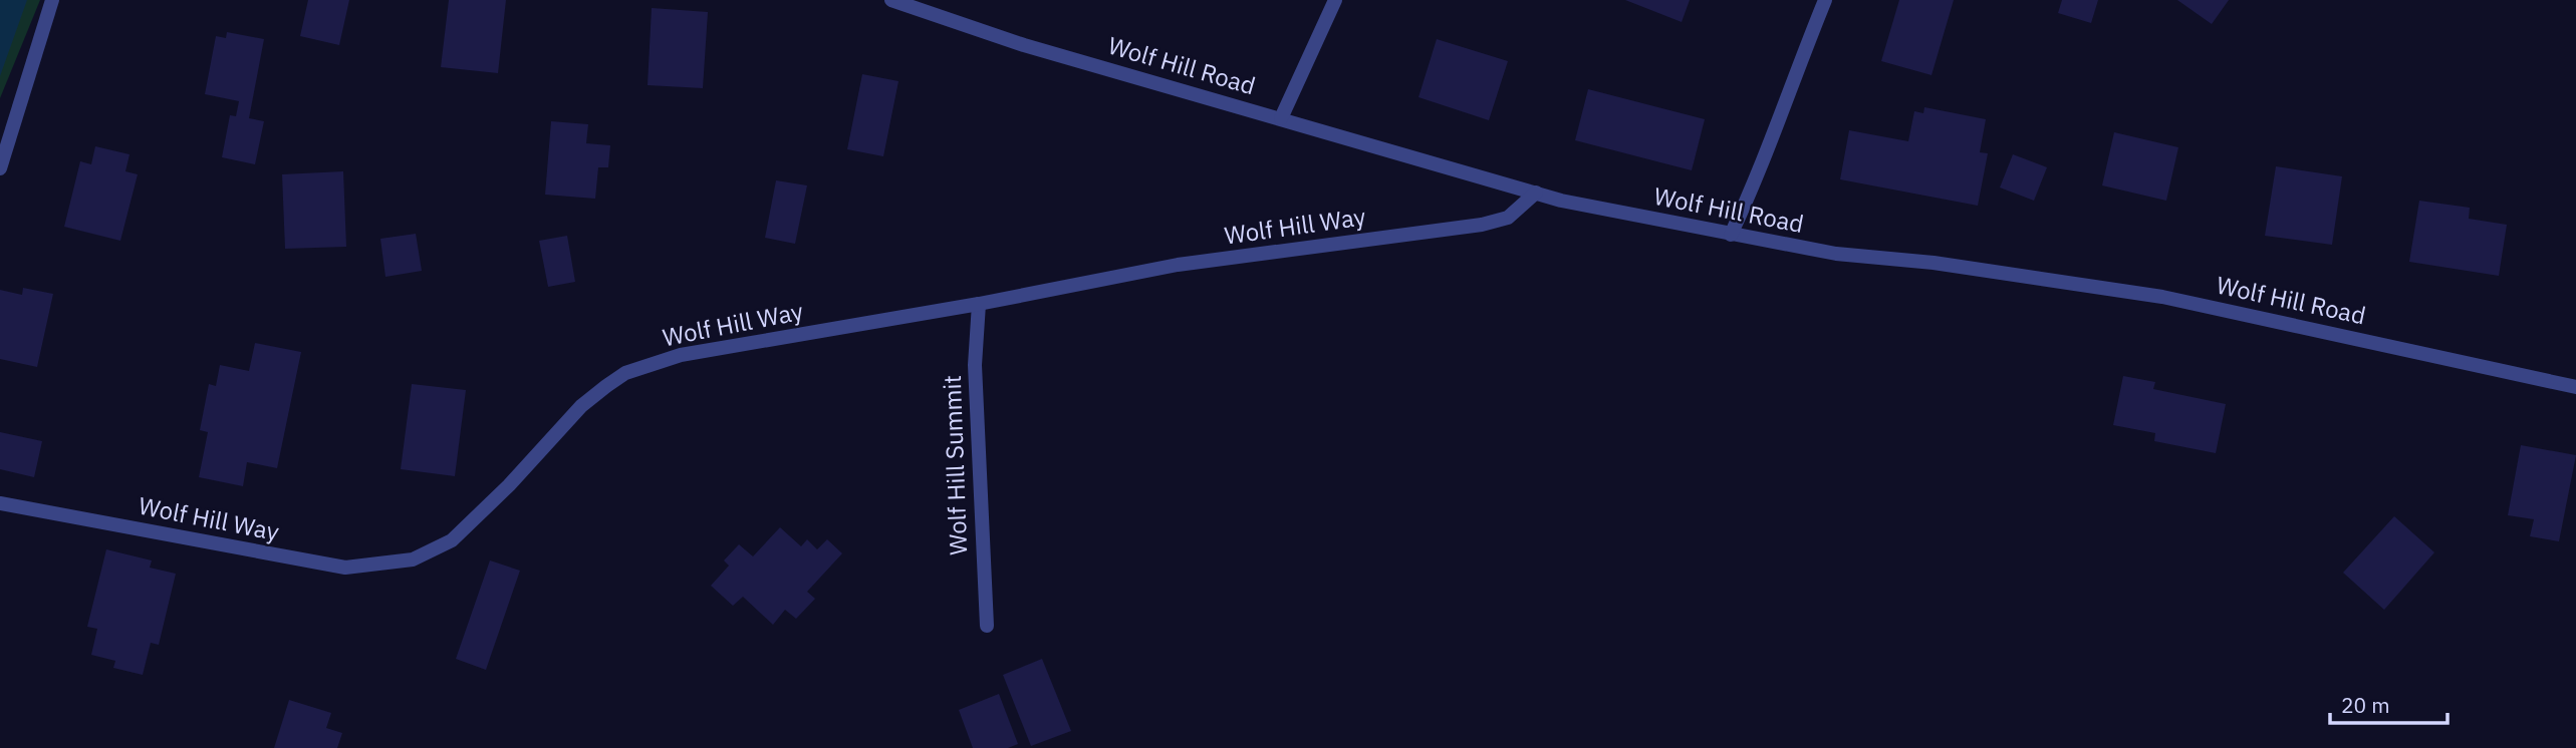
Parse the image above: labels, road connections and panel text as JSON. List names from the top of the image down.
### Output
{
  "streets": {
    "street": ["Wolf Hill Road", "Wolf Hill Way", "Wolf Hill Summit"]
  },
  "crossings": [
    ["Wolf Hill Road", "Wolf Hill Way"],
    ["Wolf Hill Way", "Wolf Hill Summit"]
  ],
  "scale_bar": "20 m"
}
